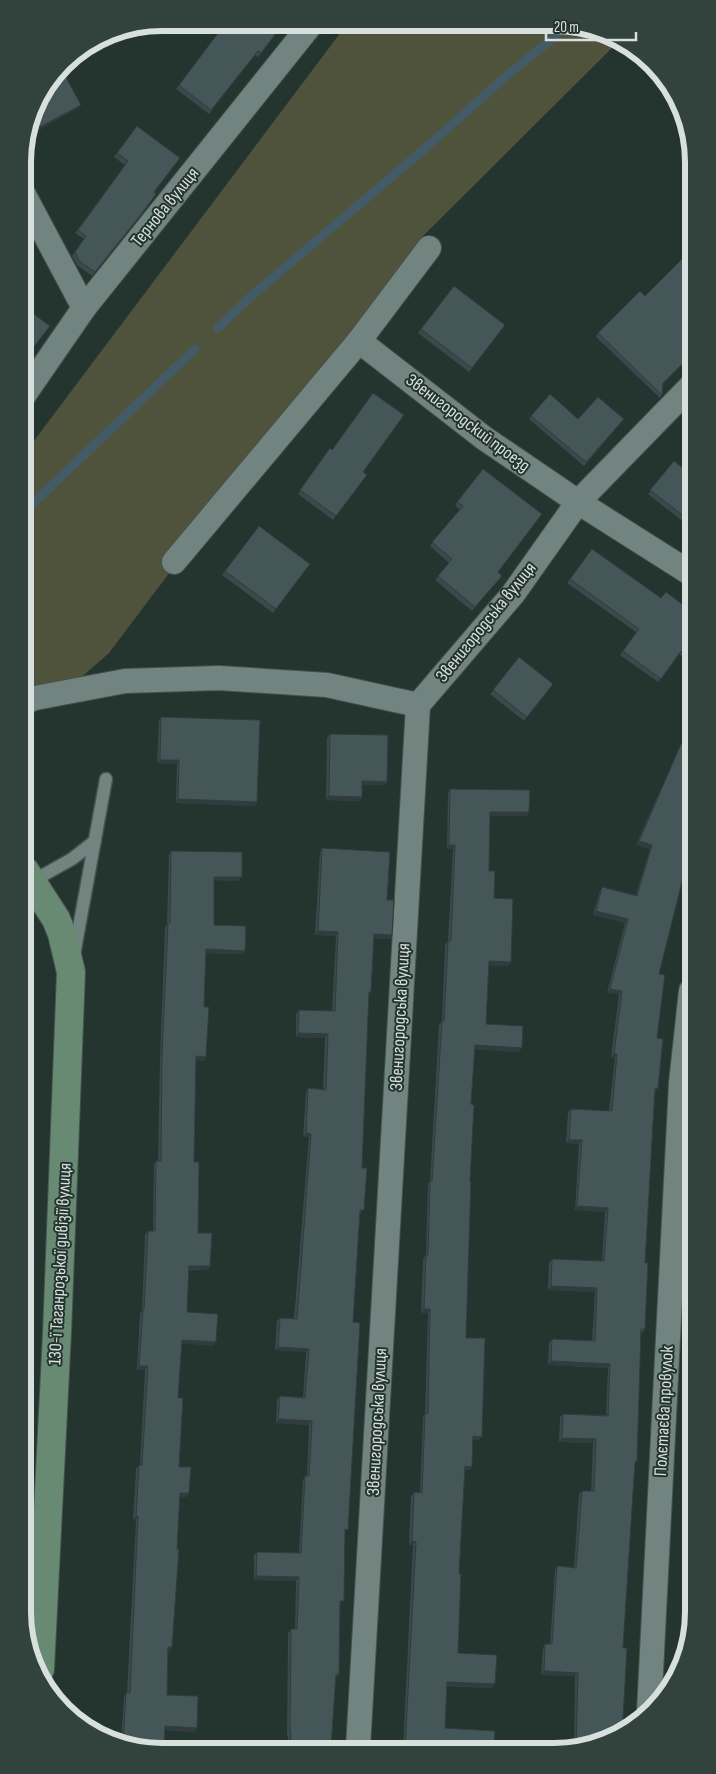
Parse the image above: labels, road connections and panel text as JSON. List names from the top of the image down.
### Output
{
  "streets": {
    "street": [
      "Тернова вулиця",
      "Звенигородский проезд",
      "Звенигородська вулиця",
      "130-ї Таганрозької дивізії вулиця",
      "Полєтаєва провулок"
    ]
  },
  "crossings": [
    ["Звенигородский проезд", "Звенигородська вулиця"]
  ],
  "scale_bar": "20 m"
}
